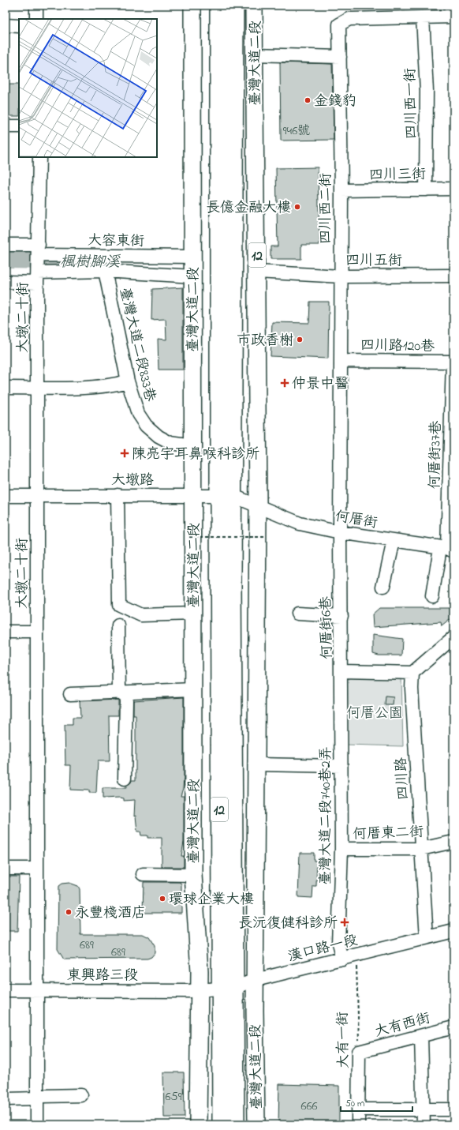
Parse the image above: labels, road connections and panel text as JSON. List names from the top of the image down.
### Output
{
  "streets": {
    "main road": ["臺灣大道二段", "12"],
    "street": [
      "四川西一街",
      "四川三街",
      "四川西二街",
      "大容東街",
      "四川五街",
      "大墩二十街",
      "臺灣大道二段833巷",
      "四川路120巷",
      "何厝街37巷",
      "大墩路",
      "何厝街",
      "何厝街6巷",
      "四川路",
      "臺灣大道二段740巷2弄",
      "何厝東二街",
      "漢口路一段",
      "東興路三段",
      "大有西街",
      "大有一街"
    ]
  },
  "crossings": [
    ["臺灣大道二段", "大容東街"],
    ["臺灣大道二段", "四川五街"],
    ["臺灣大道二段", "臺灣大道二段833巷"],
    ["臺灣大道二段", "大墩路"],
    ["臺灣大道二段", "何厝街"],
    ["臺灣大道二段", "漢口路一段"],
    ["臺灣大道二段", "東興路三段"],
    ["四川西一街", "四川三街"],
    ["四川西一街", "四川西二街"],
    ["四川三街", "四川西二街"],
    ["四川西二街", "四川五街"],
    ["四川西二街", "四川路120巷"],
    ["四川西二街", "何厝街6巷"],
    ["大容東街", "大墩二十街"],
    ["大墩二十街", "大墩路"],
    ["大墩二十街", "東興路三段"],
    ["四川路120巷", "何厝街37巷"],
    ["四川路120巷", "何厝街6巷"],
    ["何厝街37巷", "何厝街"],
    ["大墩路", "何厝街"],
    ["何厝街", "何厝街6巷"],
    ["何厝街6巷", "四川路"],
    ["何厝街6巷", "臺灣大道二段740巷2弄"],
    ["四川路", "何厝東二街"],
    ["四川路", "漢口路一段"],
    ["臺灣大道二段740巷2弄", "何厝東二街"],
    ["臺灣大道二段740巷2弄", "漢口路一段"],
    ["漢口路一段", "東興路三段"],
    ["漢口路一段", "大有一街"],
    ["大有西街", "大有一街"]
  ],
  "water": ["楓樹腳溪"],
  "parks": ["何厝公園"],
  "places": {
    "other": [
      "金錢豹",
      "長億金融大樓",
      "市政香榭",
      "環球企業大樓",
      "永豐棧酒店"
    ],
    "health": ["仲景中醫", "陳亮宇耳鼻喉科診所", "長沅復健科診所"]
  },
  "house_numbers": [
    "946號",
    "689",
    "689",
    "659",
    "666"
  ],
  "scale_bar": "50 m"
}
